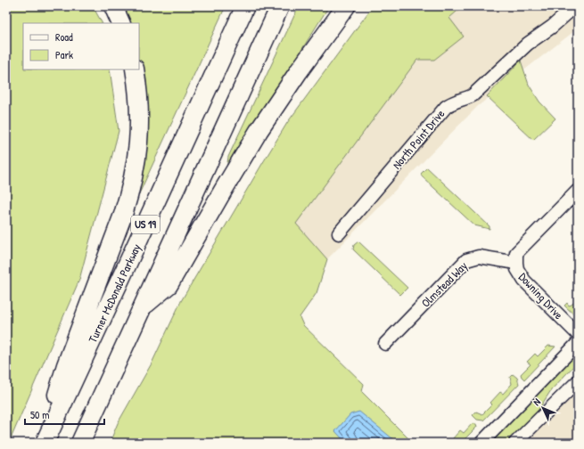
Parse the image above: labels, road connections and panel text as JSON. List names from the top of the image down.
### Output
{
  "streets": {
    "highway": ["US 19", "Turner McDonald Parkway"],
    "street": ["North Point Drive", "Olmstead Way", "Downing Drive"]
  },
  "crossings": [
    ["Olmstead Way", "Downing Drive"]
  ],
  "legend": ["Road", "Park"],
  "scale_bar": "50 m",
  "north": "top left"
}
